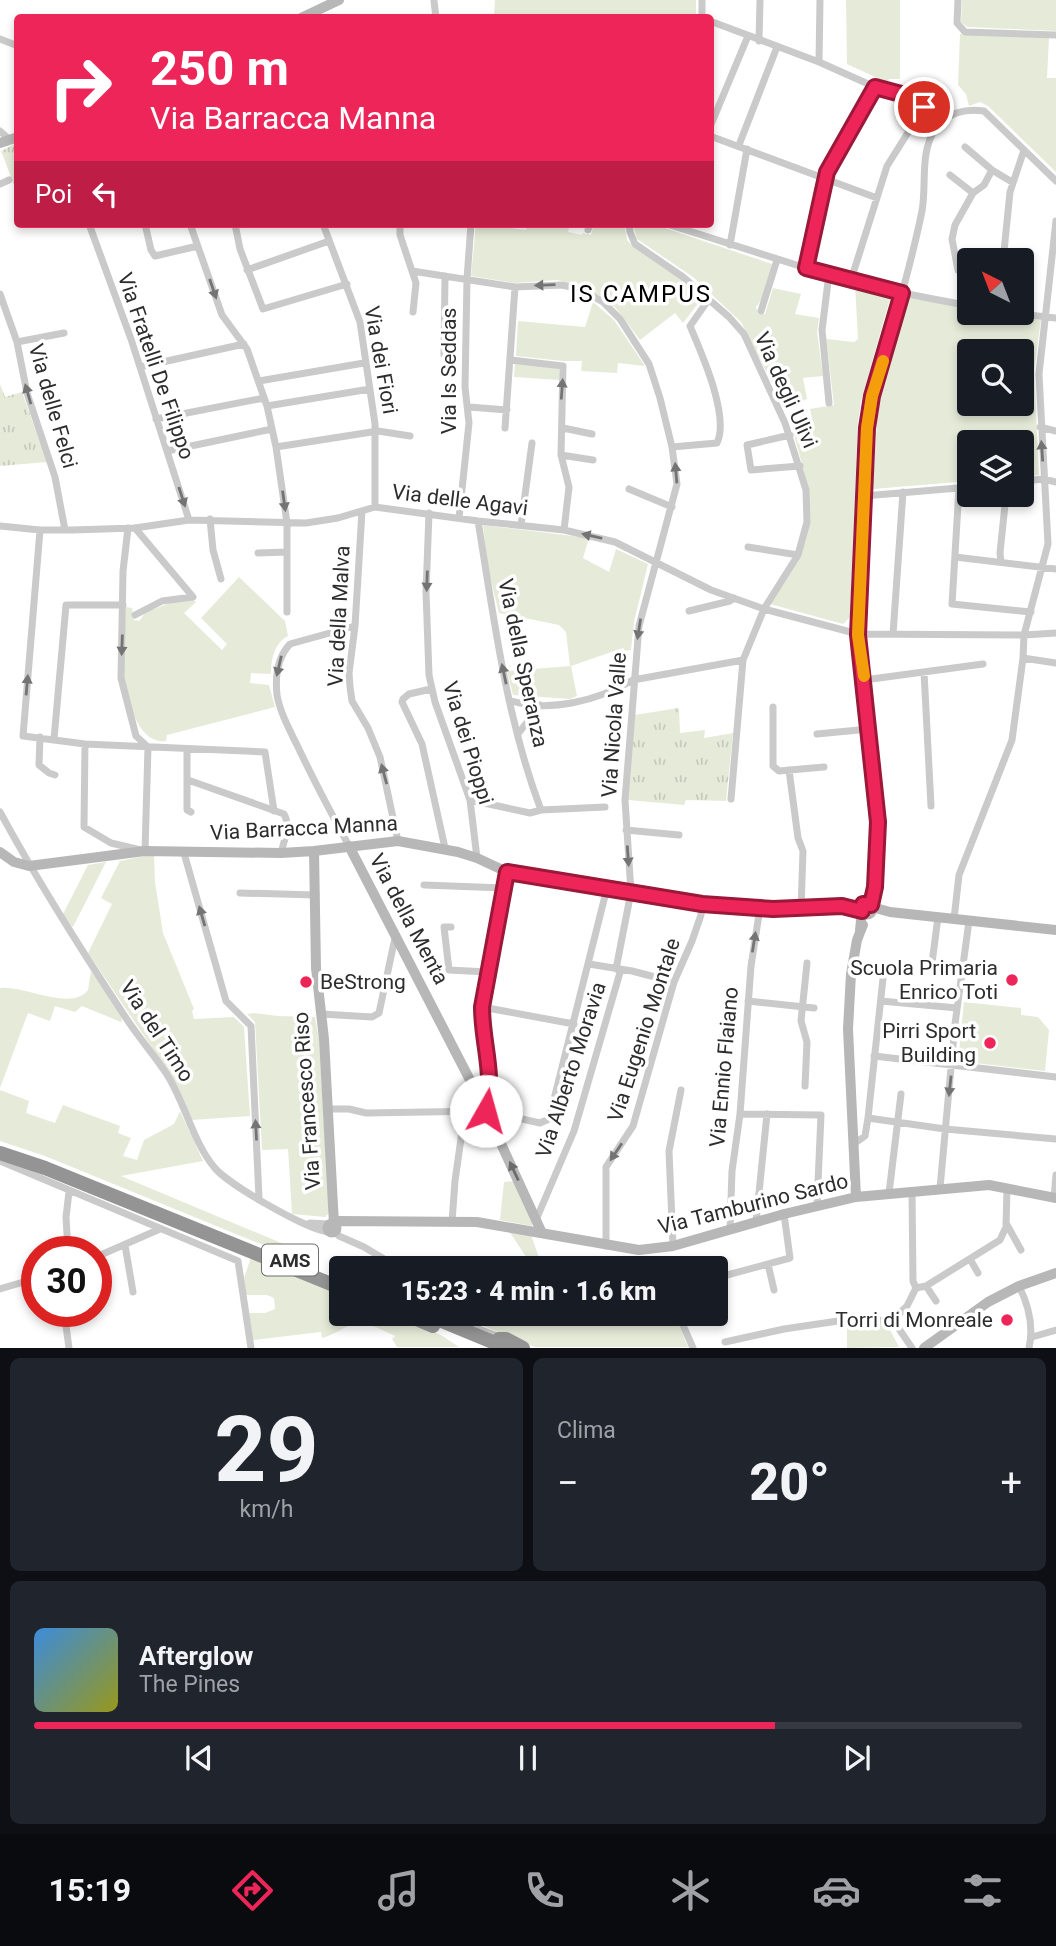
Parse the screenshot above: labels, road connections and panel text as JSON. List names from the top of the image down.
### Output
{
  "streets": {
    "highway": ["AMS"],
    "street": [
      "Via dei Fiori",
      "Via Fratelli De Filippo",
      "Via Is Seddas",
      "Via degli Ulivi",
      "Via delle Felci",
      "Via delle Agavi",
      "Via della Malva",
      "Via della Speranza",
      "Via Nicola Valle",
      "Via dei Pioppi",
      "Via Barracca Manna",
      "Via della Menta",
      "Via Eugenio Montale",
      "Via del Timo",
      "Via Ennio Flaiano",
      "Via Alberto Moravia",
      "Via Francesco Riso",
      "Via Tamburino Sardo"
    ]
  },
  "crossings": [
    ["Via dei Fiori", "Via delle Agavi"],
    ["Via Fratelli De Filippo", "Via delle Agavi"],
    ["Via Is Seddas", "Via delle Agavi"],
    ["Via Is Seddas", "Via Nicola Valle"],
    ["Via degli Ulivi", "Via delle Agavi"],
    ["Via delle Felci", "Via delle Agavi"],
    ["Via delle Agavi", "Via della Malva"],
    ["Via delle Agavi", "Via della Speranza"],
    ["Via delle Agavi", "Via Nicola Valle"],
    ["Via delle Agavi", "Via dei Pioppi"],
    ["Via della Malva", "Via Barracca Manna"],
    ["Via della Malva", "Via della Menta"],
    ["Via Nicola Valle", "Via Barracca Manna"],
    ["Via Nicola Valle", "Via Alberto Moravia"],
    ["Via dei Pioppi", "Via Barracca Manna"],
    ["Via Barracca Manna", "Via della Menta"],
    ["Via Barracca Manna", "Via Eugenio Montale"],
    ["Via Barracca Manna", "Via del Timo"],
    ["Via Barracca Manna", "Via Ennio Flaiano"],
    ["Via Barracca Manna", "Via Alberto Moravia"],
    ["Via Barracca Manna", "Via Francesco Riso"],
    ["Via della Menta", "Via Alberto Moravia"],
    ["Via della Menta", "Via Tamburino Sardo"],
    ["Via Eugenio Montale", "Via Tamburino Sardo"],
    ["Via del Timo", "Via Francesco Riso"],
    ["Via del Timo", "Via Tamburino Sardo"],
    ["Via Ennio Flaiano", "Via Tamburino Sardo"],
    ["Via Francesco Riso", "Via Tamburino Sardo"]
  ],
  "one_way": [
    "Via delle Felci",
    "Via della Malva",
    "Via della Speranza",
    "Via dei Pioppi"
  ],
  "districts": ["IS CAMPUS"],
  "places": [
    "Scuola Primaria Enrico Toti",
    "BeStrong",
    "Pirri Sport Building",
    "Torri di Monreale"
  ],
  "north": "top left",
  "page": {
    "turn": ["250 m", "Via Barracca Manna"],
    "then": "Poi",
    "limit": "30",
    "trip": "15:23 · 4 min · 1.6 km",
    "tile": [
      ["29", "km/h"],
      "Clima"
    ],
    "heat": ["−", "20°", "+"],
    "song": ["Afterglow", "The Pines"],
    "tabs": "15:19"
  }
}
